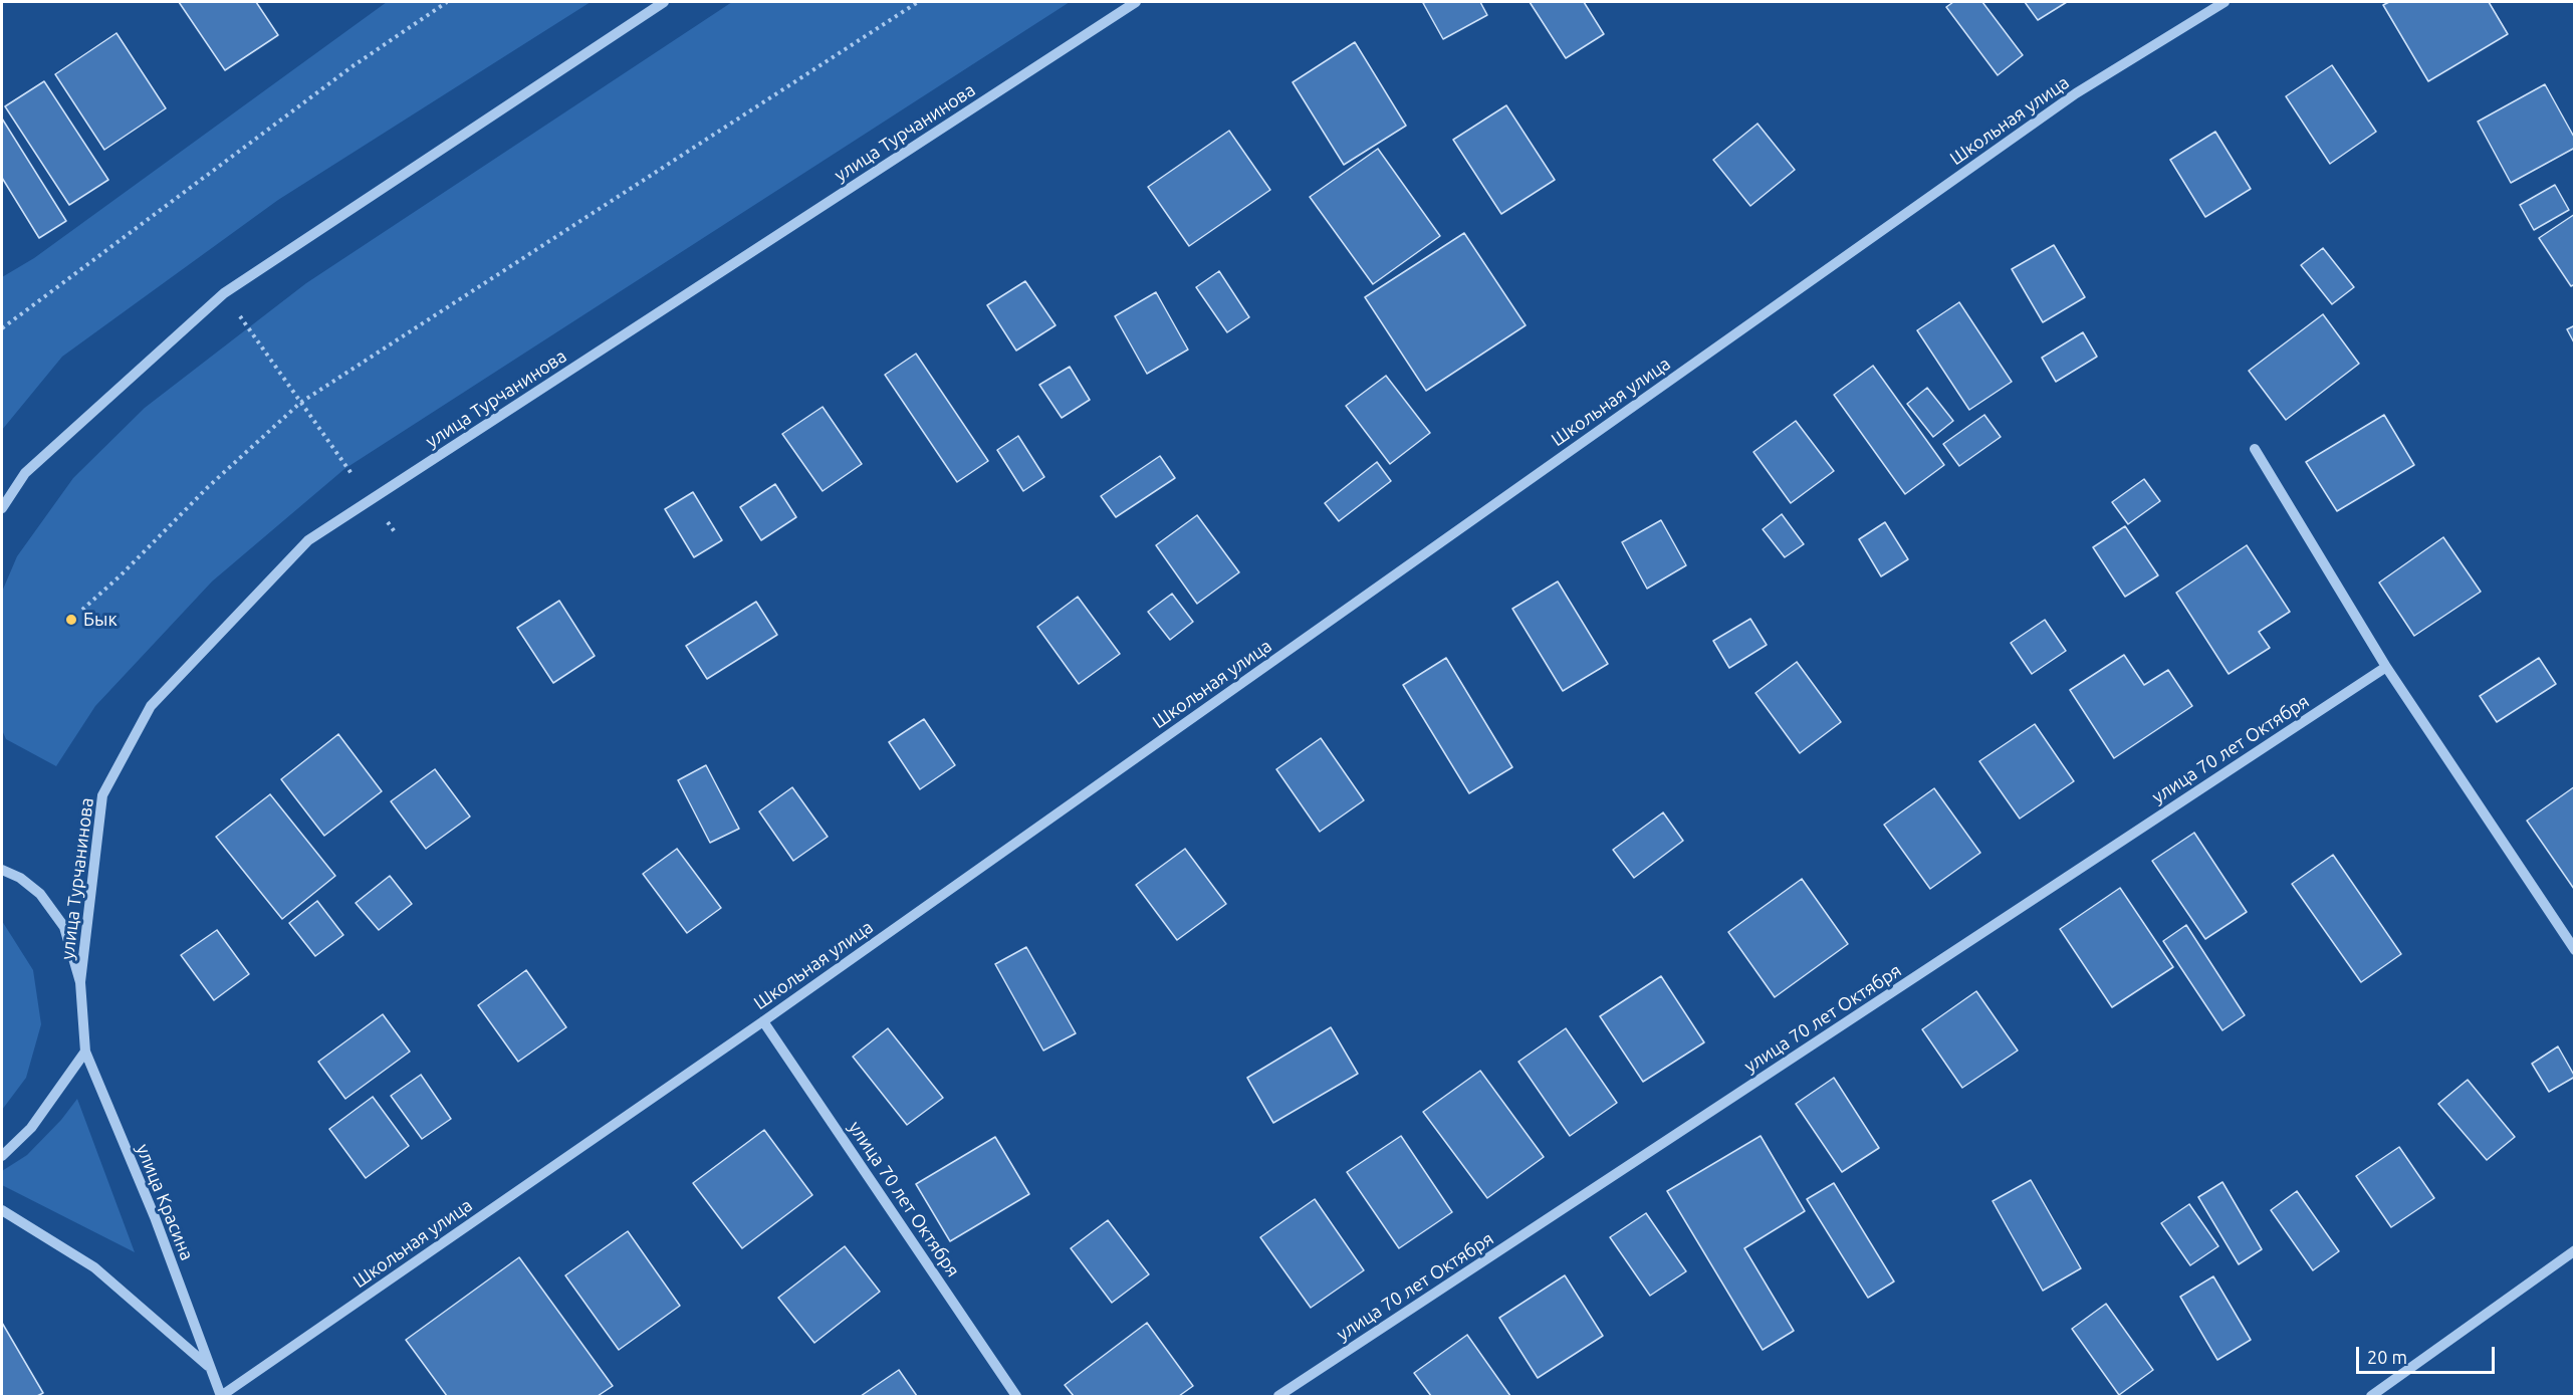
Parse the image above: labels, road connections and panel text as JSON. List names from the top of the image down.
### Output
{
  "streets": {
    "street": [
      "Школьная улица",
      "улица Турчанинова",
      "улица 70 лет Октября",
      "улица Красина"
    ]
  },
  "crossings": [
    ["Школьная улица", "улица 70 лет Октября"],
    ["Школьная улица", "улица Красина"],
    ["улица Турчанинова", "улица Красина"]
  ],
  "places": ["Бык"],
  "scale_bar": "20 m"
}
